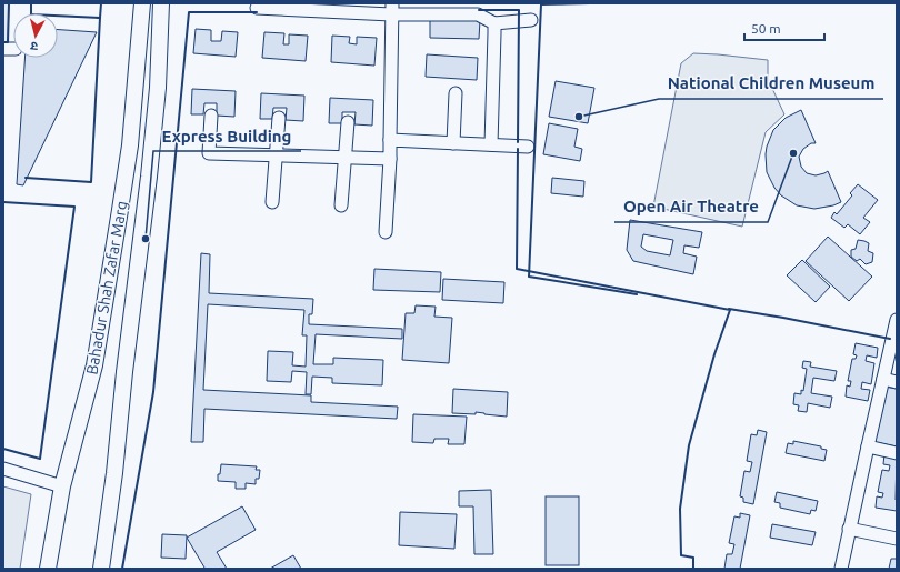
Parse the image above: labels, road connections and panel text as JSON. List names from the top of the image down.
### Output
{
  "streets": {
    "main road": ["Bahadur Shah Zafar Marg"]
  },
  "places": ["National Children Museum", "Open Air Theatre", "Express Building"],
  "scale_bar": "50 m",
  "north": "bottom"
}
